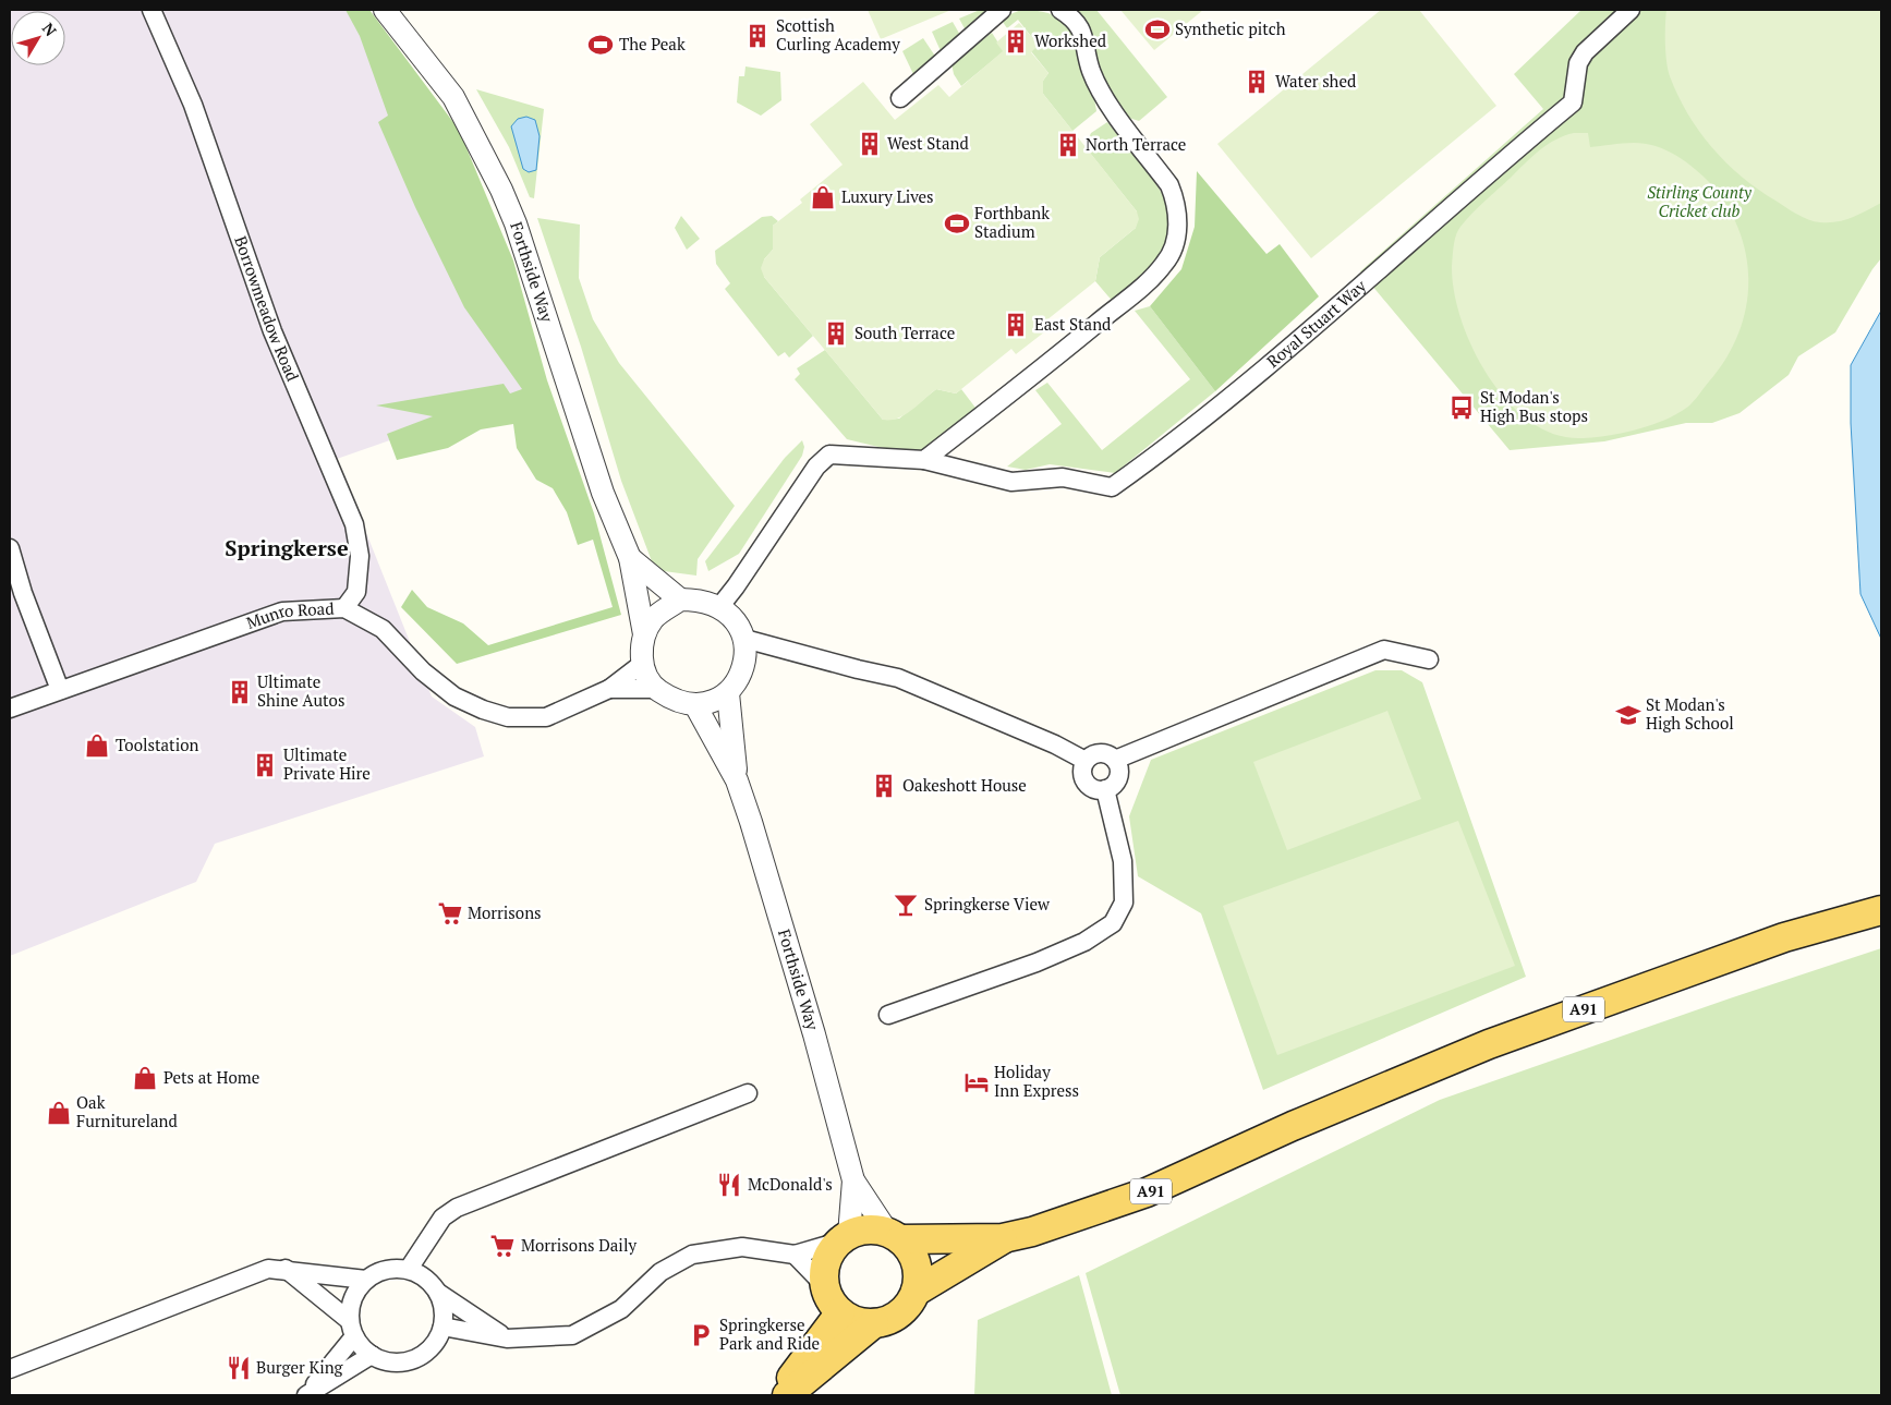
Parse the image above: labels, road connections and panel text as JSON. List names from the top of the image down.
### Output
{
  "streets": {
    "main road": ["A91"],
    "street": [
      "Forthside Way",
      "Borrowmeadow Road",
      "Royal Stuart Way",
      "Munro Road"
    ]
  },
  "crossings": [
    ["Forthside Way", "Royal Stuart Way"],
    ["Forthside Way", "Munro Road"],
    ["Forthside Way", "A91"],
    ["Borrowmeadow Road", "Munro Road"],
    ["Royal Stuart Way", "Munro Road"]
  ],
  "districts": ["Springkerse"],
  "parks": ["Stirling County Cricket club"],
  "places": {
    "sports": ["Synthetic pitch", "The Peak", "Forthbank Stadium"],
    "building": [
      "Scottish Curling Academy",
      "Workshed",
      "Water shed",
      "West Stand",
      "North Terrace",
      "East Stand",
      "South Terrace",
      "Ultimate Shine Autos",
      "Ultimate Private Hire",
      "Oakeshott House"
    ],
    "shop": [
      "Luxury Lives",
      "Toolstation",
      "Pets at Home",
      "Oak Furnitureland"
    ],
    "bus stop": ["St Modan's High Bus stops"],
    "school or university": ["St Modan's High School"],
    "bar": ["Springkerse View"],
    "supermarket": ["Morrisons", "Morrisons Daily"],
    "hotel": ["Holiday Inn Express"],
    "restaurant": ["McDonald's", "Burger King"],
    "parking": ["Springkerse Park and Ride"]
  },
  "north": "top right"
}
